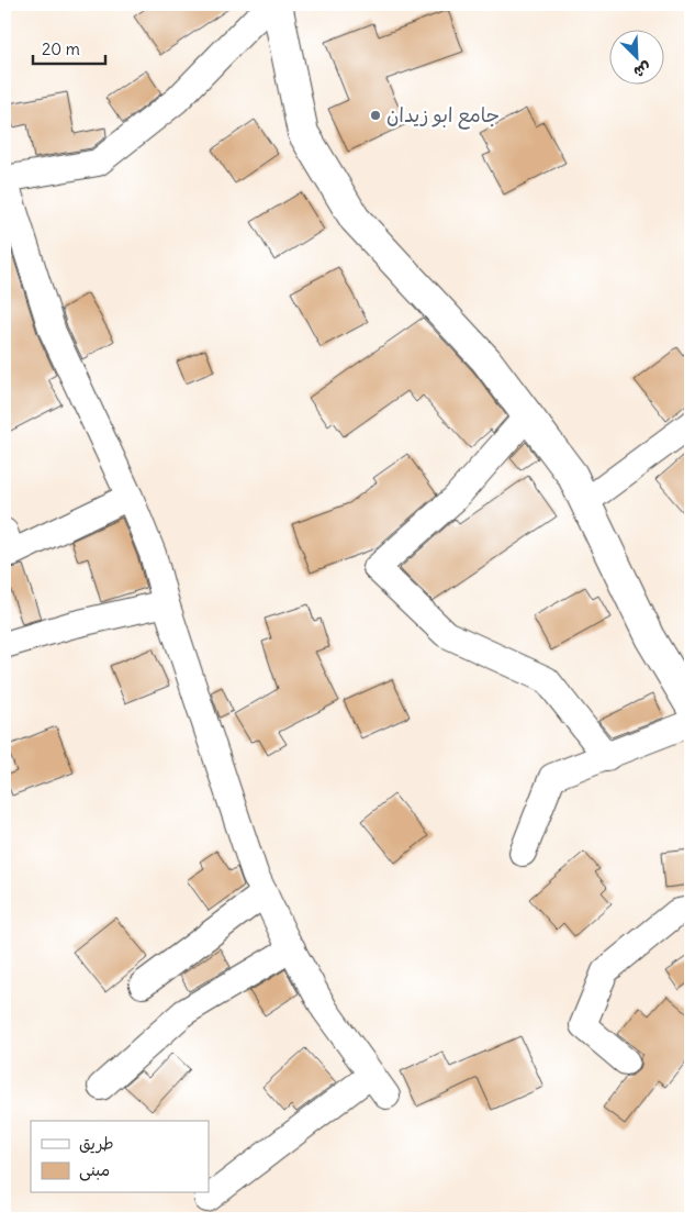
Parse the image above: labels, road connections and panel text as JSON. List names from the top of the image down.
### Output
{
  "places": ["جامع ابو زيدان"],
  "legend": ["طريق", "مبنى"],
  "scale_bar": "20 m",
  "north": "bottom right"
}
